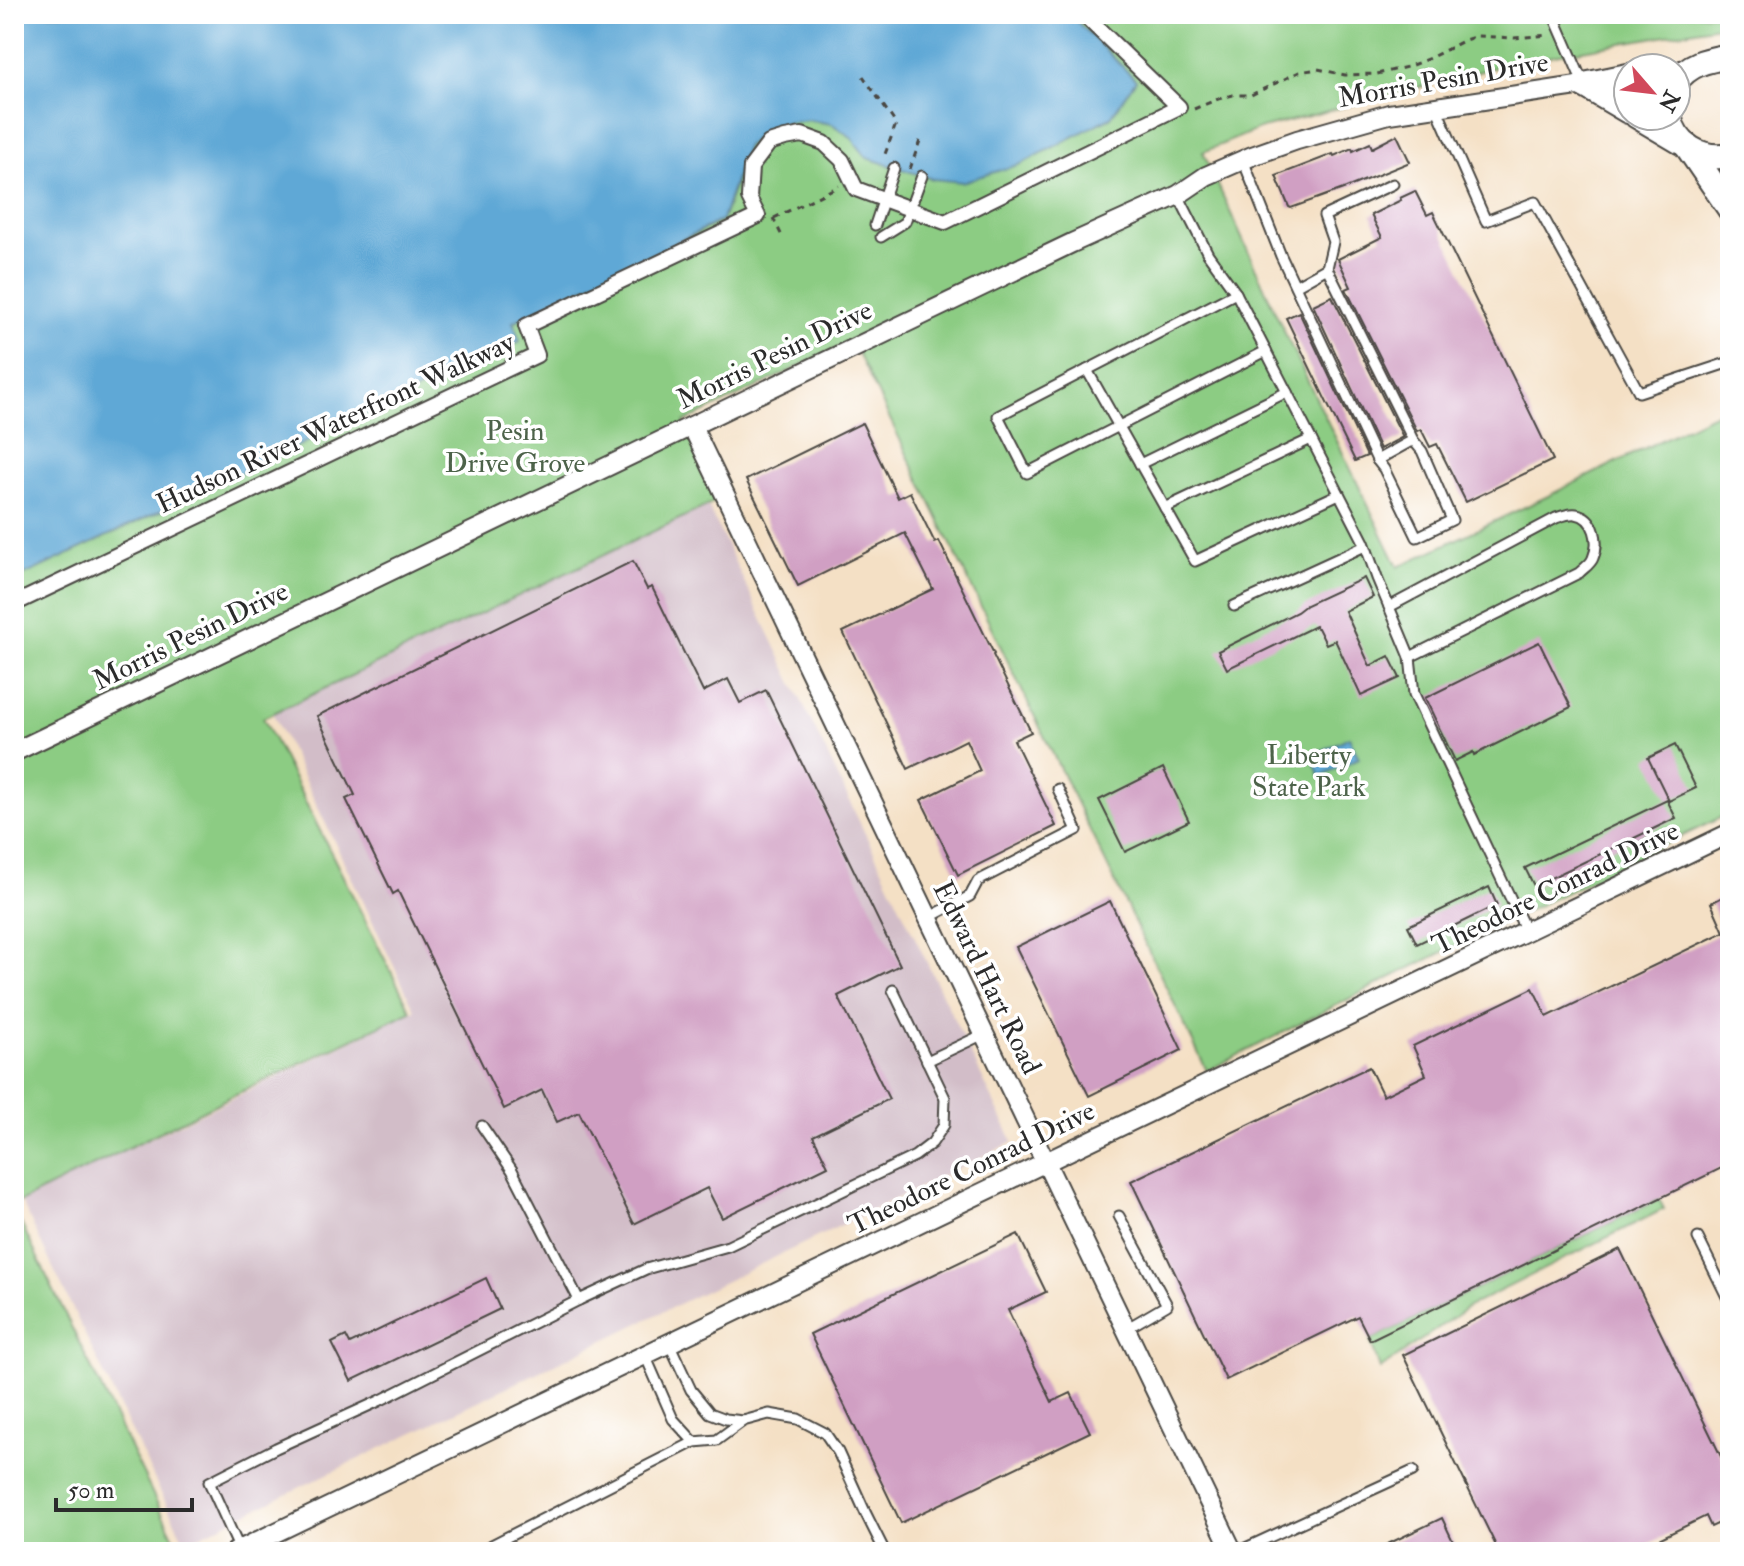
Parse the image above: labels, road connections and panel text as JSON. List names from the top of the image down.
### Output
{
  "streets": {
    "street": [
      "Morris Pesin Drive",
      "Hudson River Waterfront Walkway",
      "Theodore Conrad Drive",
      "Edward Hart Road"
    ]
  },
  "crossings": [
    ["Morris Pesin Drive", "Edward Hart Road"],
    ["Theodore Conrad Drive", "Edward Hart Road"]
  ],
  "parks": ["Pesin Drive Grove", "Liberty State Park"],
  "scale_bar": "50 m",
  "north": "bottom right"
}
